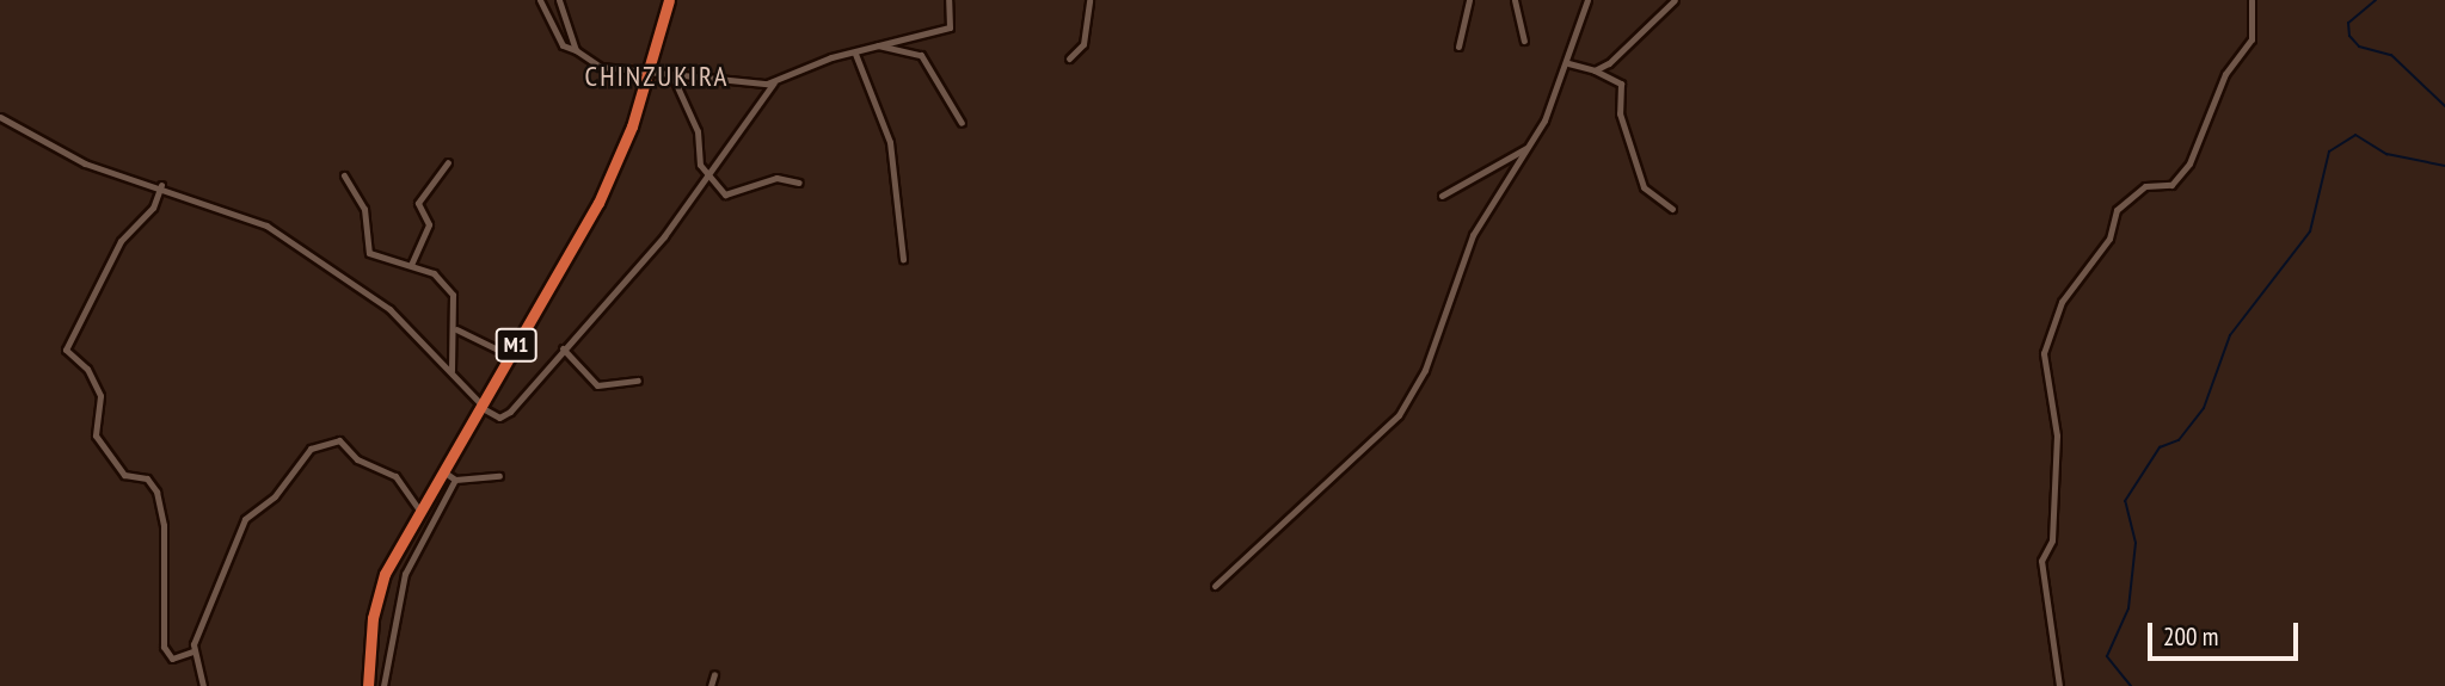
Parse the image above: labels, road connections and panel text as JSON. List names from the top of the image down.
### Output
{
  "streets": {
    "highway": ["M1"]
  },
  "districts": ["CHINZUKIRA"],
  "scale_bar": "200 m"
}
